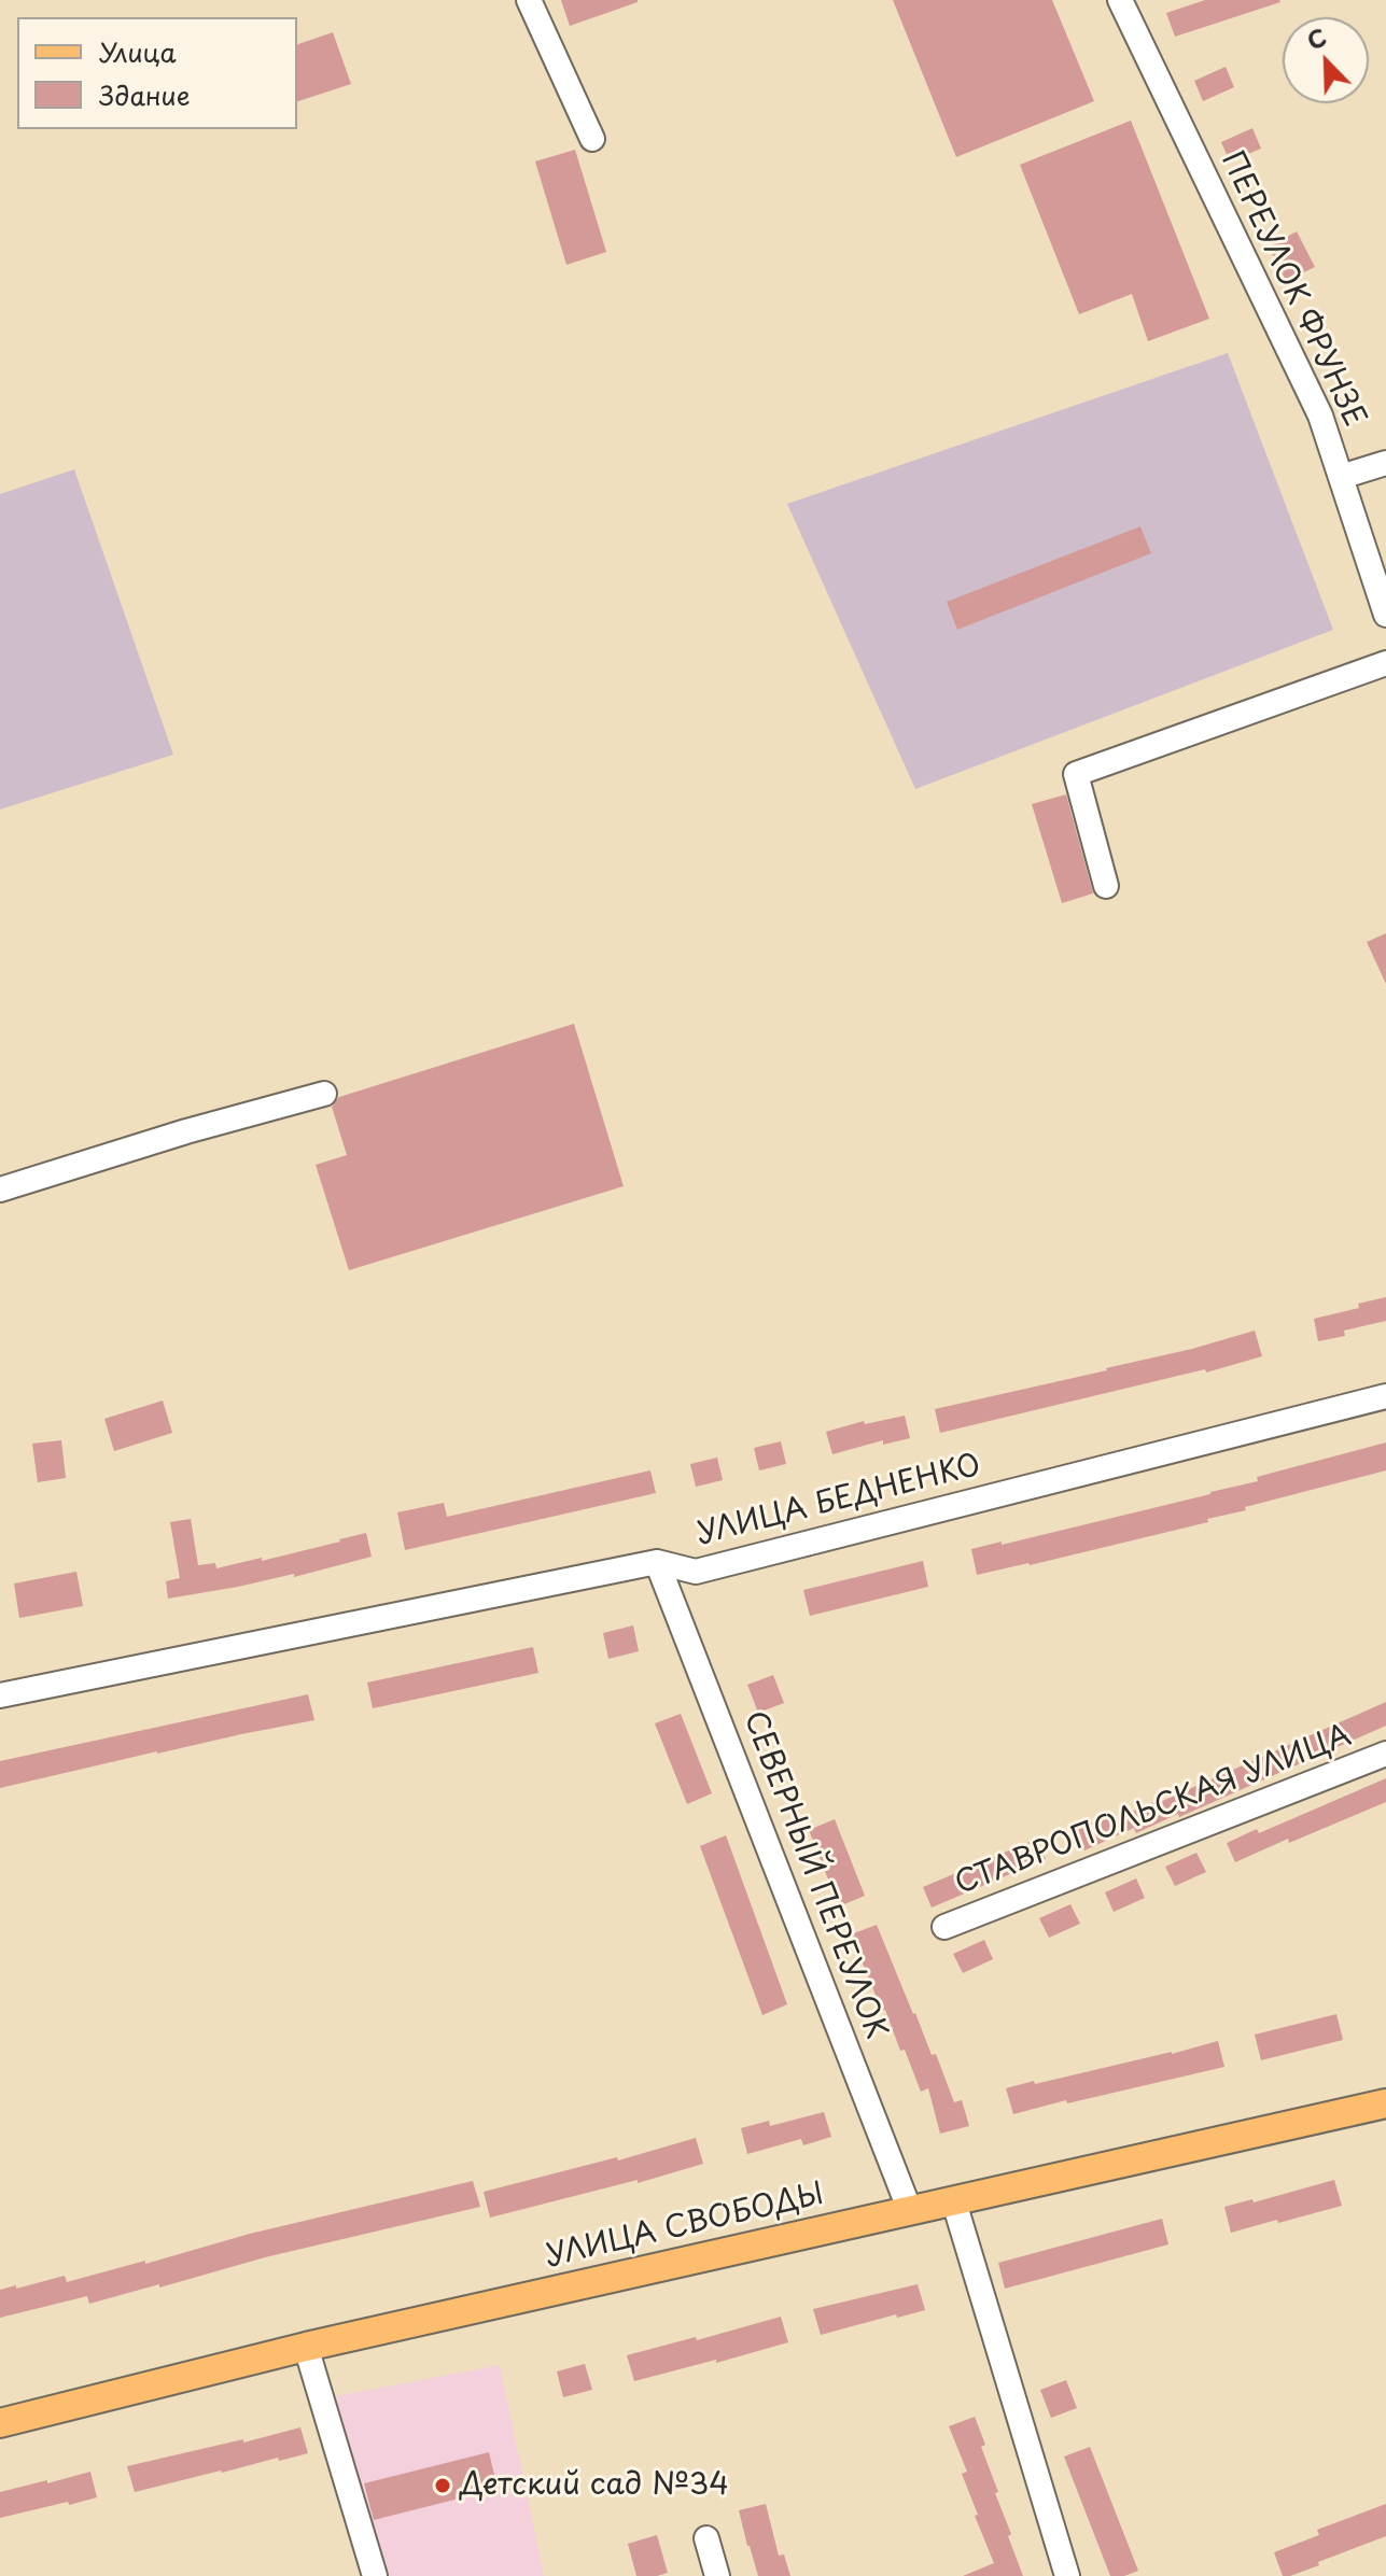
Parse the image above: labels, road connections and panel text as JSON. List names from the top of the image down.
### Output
{
  "streets": {
    "main road": ["УЛИЦА СВОБОДЫ"],
    "street": [
      "ПЕРЕУЛОК ФРУНЗЕ",
      "УЛИЦА БЕДНЕНКО",
      "СТАВРОПОЛЬСКАЯ УЛИЦА",
      "СЕВЕРНЫЙ ПЕРЕУЛОК"
    ]
  },
  "crossings": [
    ["УЛИЦА БЕДНЕНКО", "СЕВЕРНЫЙ ПЕРЕУЛОК"],
    ["СЕВЕРНЫЙ ПЕРЕУЛОК", "УЛИЦА СВОБОДЫ"]
  ],
  "places": ["Детский сад №34"],
  "legend": ["Улица", "Здание"],
  "north": "top left"
}
